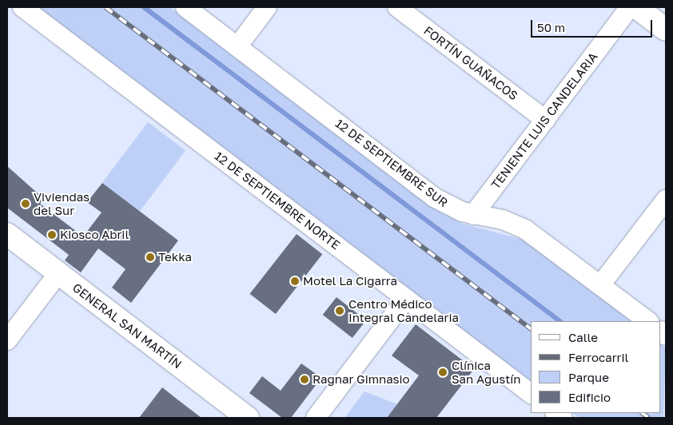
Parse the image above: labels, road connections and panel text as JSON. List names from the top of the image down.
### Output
{
  "streets": {
    "main road": ["GENERAL SAN MARTÍN"],
    "street": [
      "FORTÍN GUAÑACOS",
      "TENIENTE LUIS CANDELARIA",
      "12 DE SEPTIEMBRE SUR",
      "12 DE SEPTIEMBRE NORTE"
    ]
  },
  "crossings": [
    ["FORTÍN GUAÑACOS", "TENIENTE LUIS CANDELARIA"],
    ["TENIENTE LUIS CANDELARIA", "12 DE SEPTIEMBRE SUR"]
  ],
  "places": [
    "Viviendas del Sur",
    "Kiosco Abril",
    "Tekka",
    "Motel La Cigarra",
    "Centro Médico Integral Candelaria",
    "Clínica San Agustín",
    "Ragnar Gimnasio"
  ],
  "legend": [
    "Calle",
    "Ferrocarril",
    "Parque",
    "Edificio"
  ],
  "scale_bar": "50 m"
}
